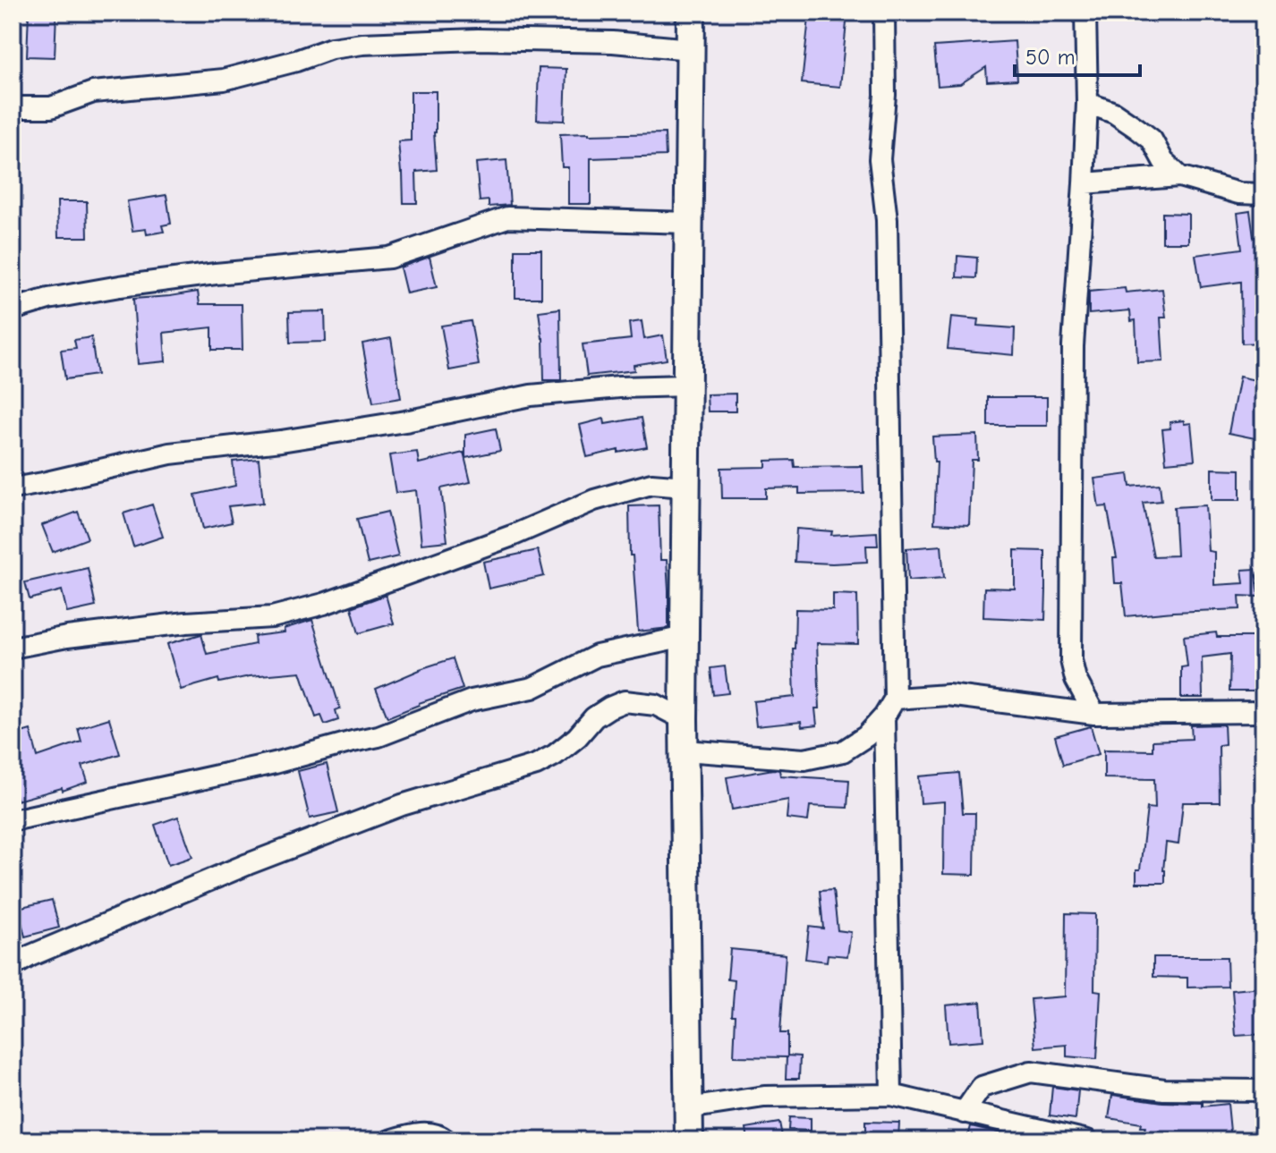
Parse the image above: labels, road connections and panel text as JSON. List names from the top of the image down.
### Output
{
  "scale_bar": "50 m"
}
